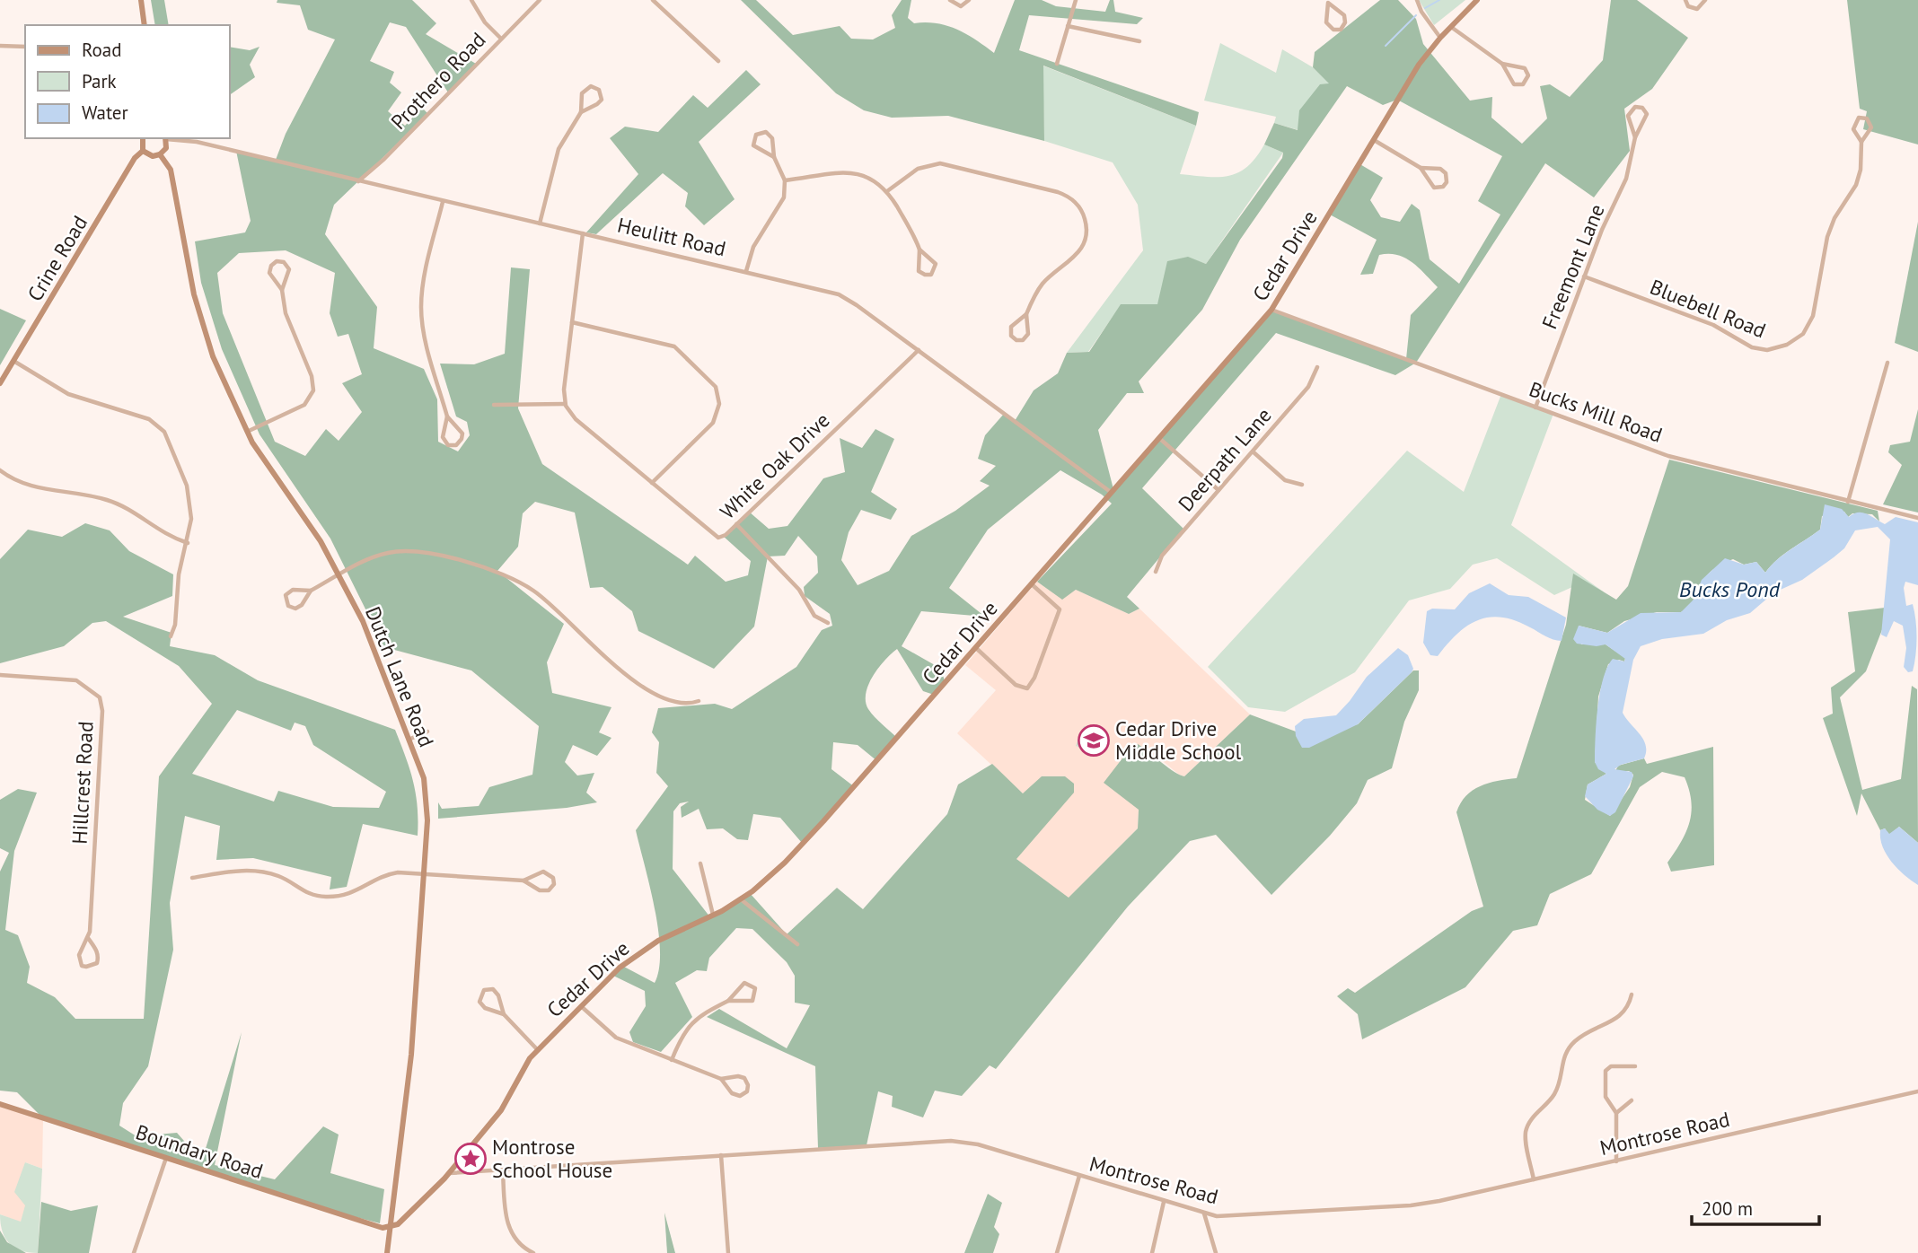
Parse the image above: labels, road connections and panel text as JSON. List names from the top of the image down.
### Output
{
  "streets": {
    "street": [
      "Prothero Road",
      "Heulitt Road",
      "Cedar Drive",
      "Crine Road",
      "Freemont Lane",
      "Bluebell Road",
      "Bucks Mill Road",
      "Deerpath Lane",
      "White Oak Drive",
      "Dutch Lane Road",
      "Hillcrest Road",
      "Montrose Road",
      "Boundary Road"
    ]
  },
  "crossings": [
    ["Prothero Road", "Heulitt Road"],
    ["Heulitt Road", "Cedar Drive"],
    ["Heulitt Road", "White Oak Drive"],
    ["Cedar Drive", "Bucks Mill Road"],
    ["Cedar Drive", "Dutch Lane Road"],
    ["Cedar Drive", "Montrose Road"],
    ["Cedar Drive", "Boundary Road"],
    ["Freemont Lane", "Bluebell Road"],
    ["Freemont Lane", "Bucks Mill Road"],
    ["Dutch Lane Road", "Boundary Road"]
  ],
  "water": ["Bucks Pond"],
  "places": {
    "school or university": ["Cedar Drive Middle School"],
    "place": ["Montrose School House"]
  },
  "legend": ["Road", "Park", "Water"],
  "scale_bar": "200 m"
}
